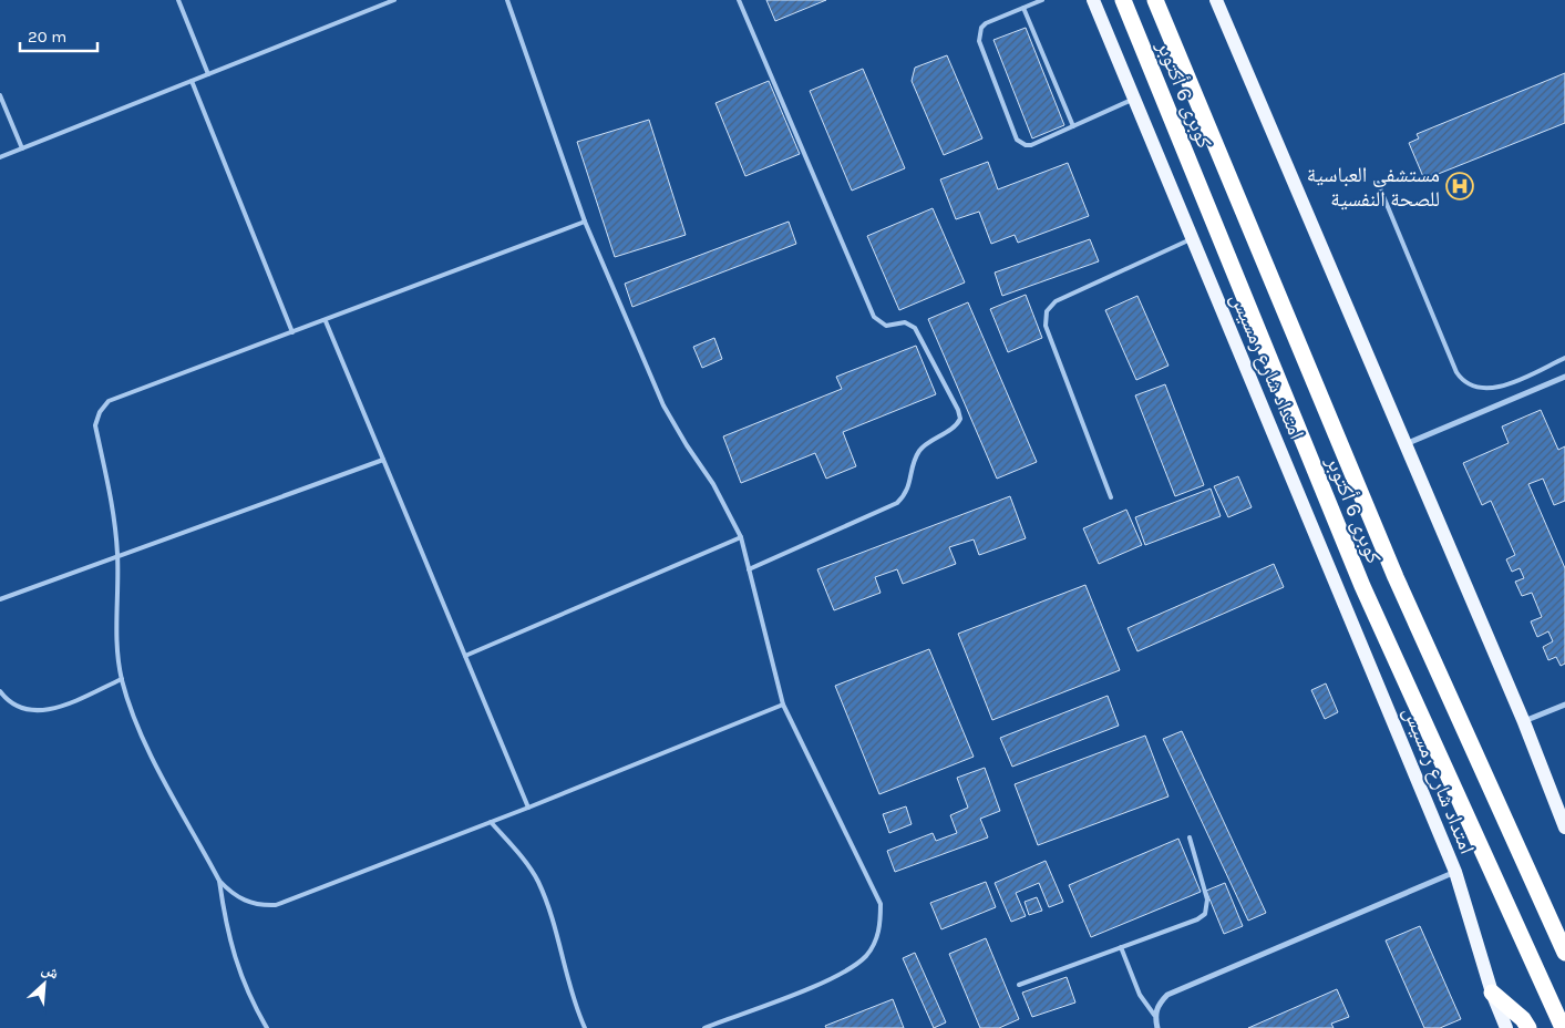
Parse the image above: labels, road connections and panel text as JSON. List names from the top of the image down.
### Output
{
  "streets": {
    "highway": ["كوبرى 6 أكتوبر"],
    "main road": ["امتداد شارع رمسيس"]
  },
  "places": {
    "hospital": ["مستشفى العباسية للصحة النفسية"]
  },
  "scale_bar": "20 m",
  "north": "top right"
}
